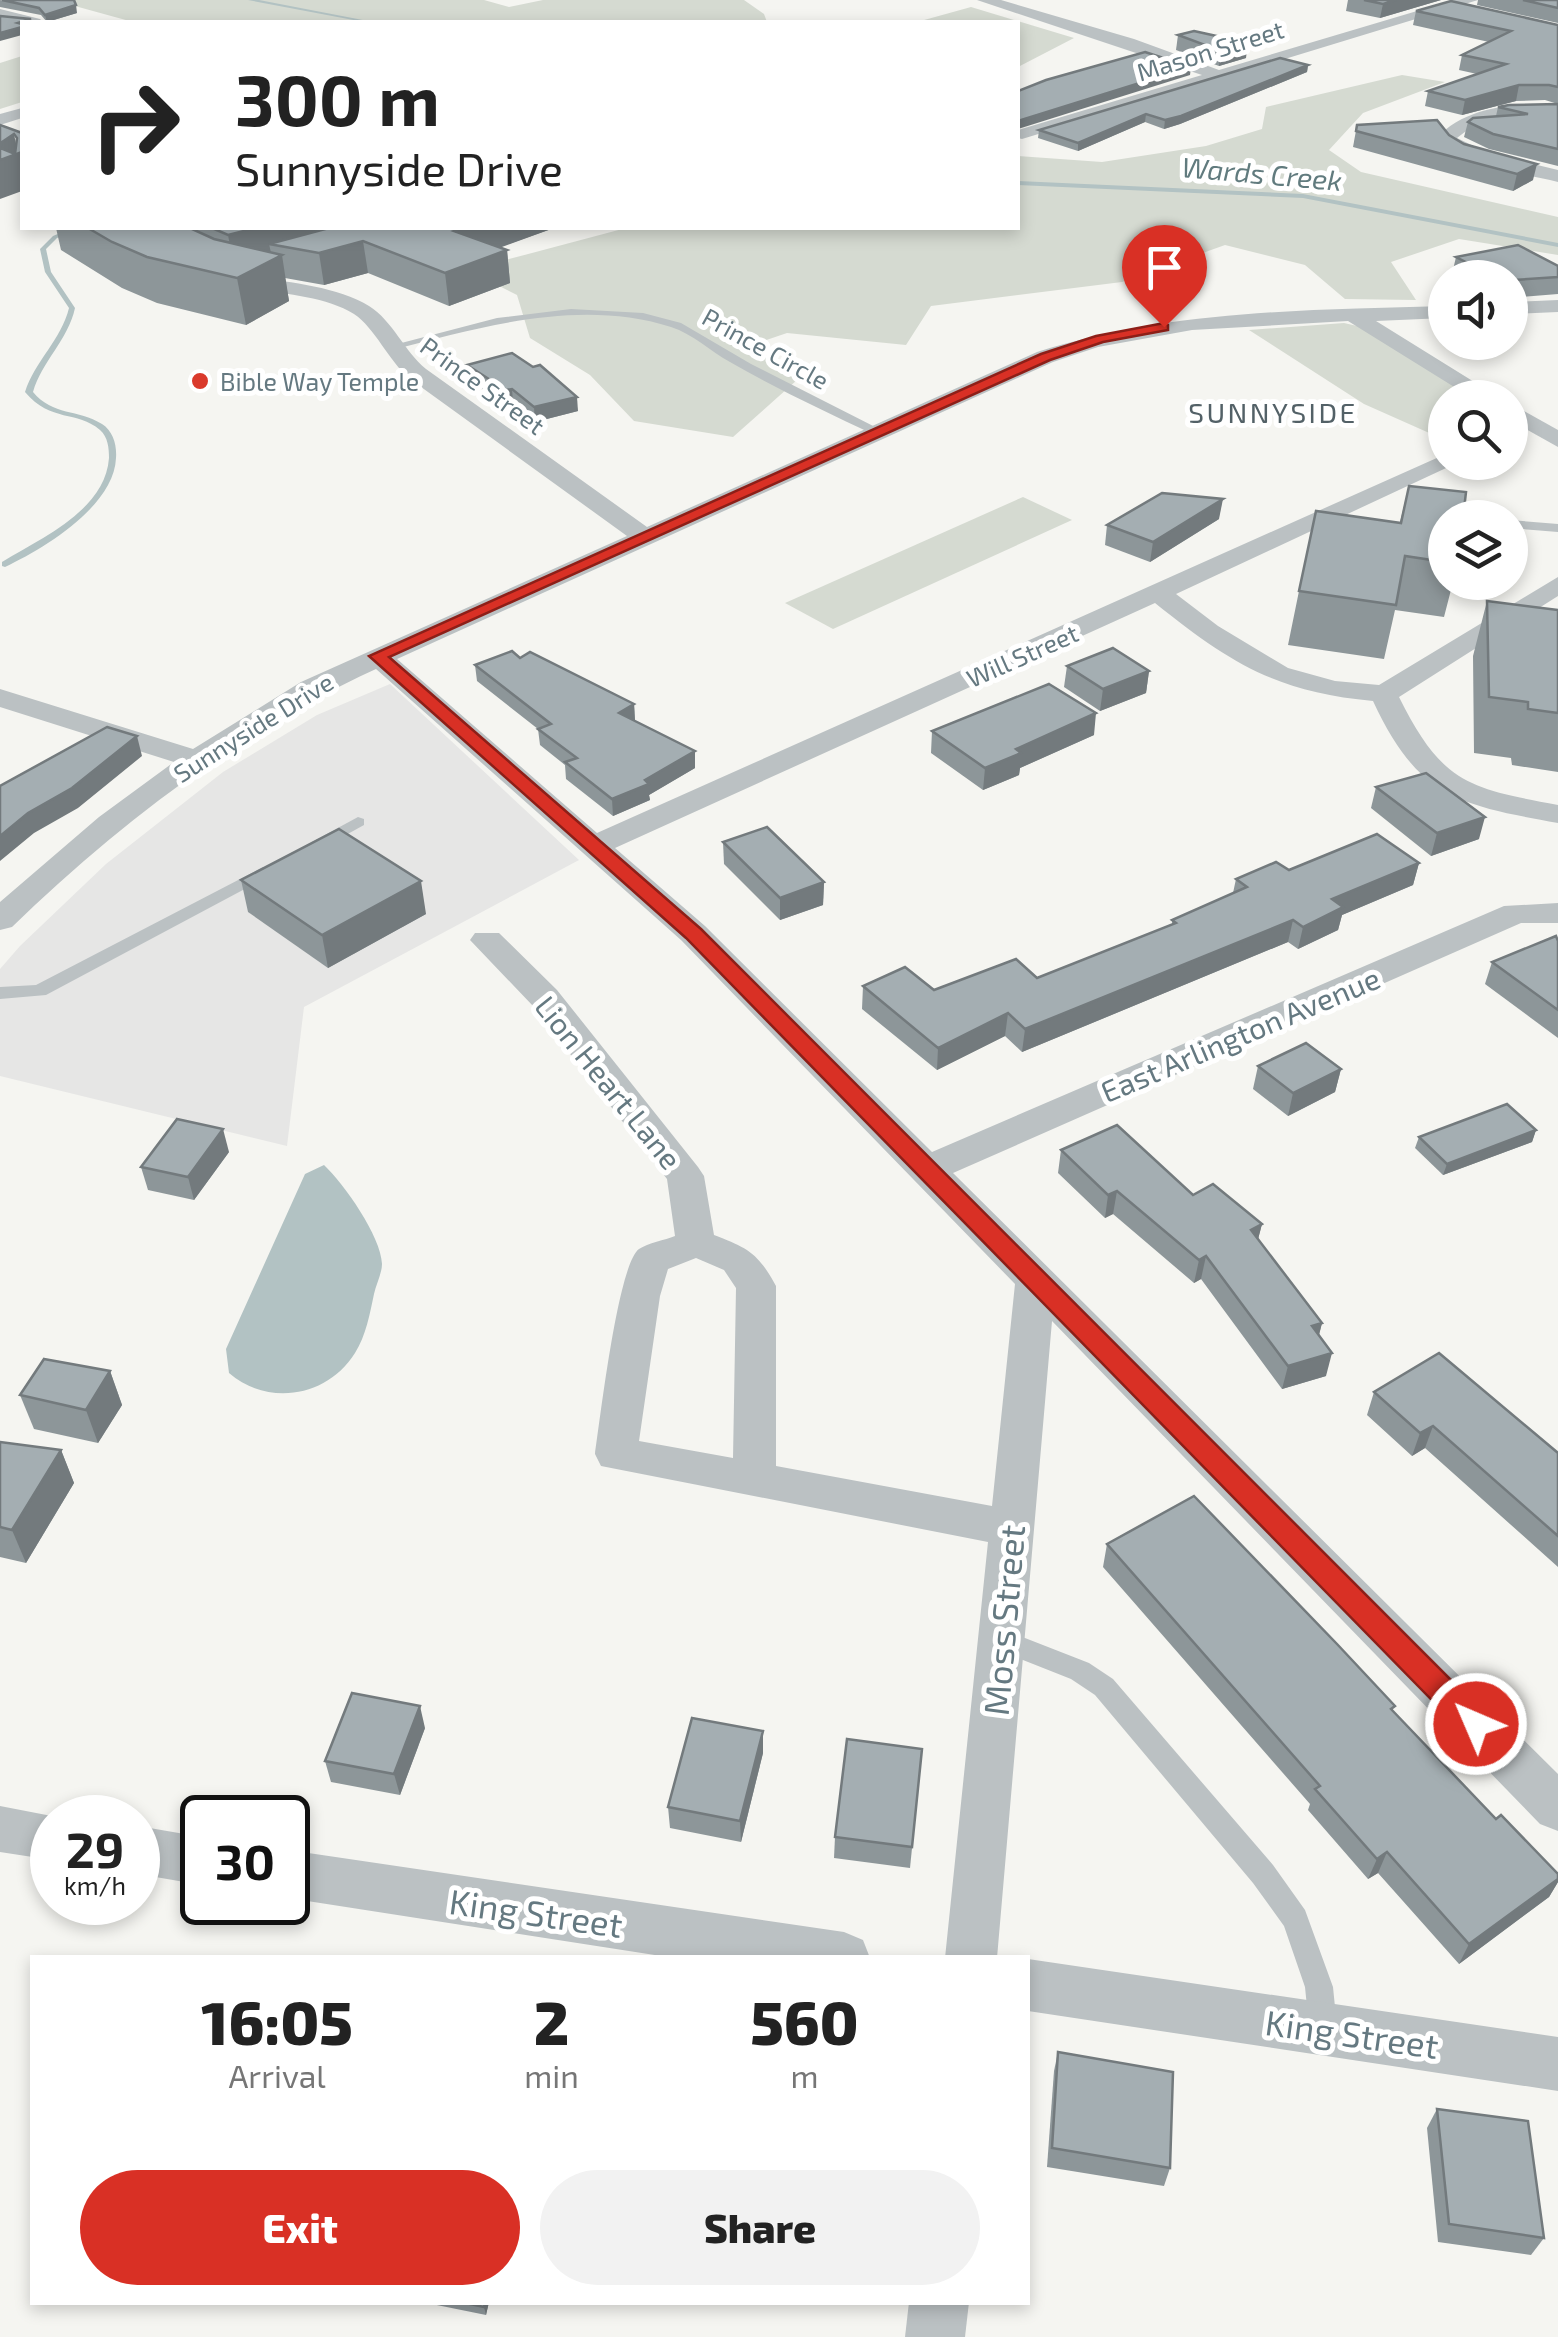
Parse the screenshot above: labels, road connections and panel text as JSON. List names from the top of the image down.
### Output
{
  "streets": {
    "street": [
      "Mason Street",
      "Prince Street",
      "Will Street",
      "Sunnyside Drive",
      "East Arlington Avenue",
      "Lion Heart Lane",
      "Moss Street",
      "King Street"
    ],
    "lane": ["Prince Circle"]
  },
  "crossings": [
    ["Prince Circle", "Prince Street"],
    ["Prince Circle", "Sunnyside Drive"],
    ["Prince Street", "Sunnyside Drive"]
  ],
  "districts": ["SUNNYSIDE"],
  "water": ["Wards Creek"],
  "places": ["Bible Way Temple"],
  "page": {
    "turn": ["300 m", "Sunnyside Drive"],
    "speed": "29 km/h",
    "limit": "30",
    "eta": [
      "16:05",
      "Arrival",
      "2",
      "min",
      "560",
      "m"
    ],
    "buttons": ["Exit", "Share"]
  }
}
